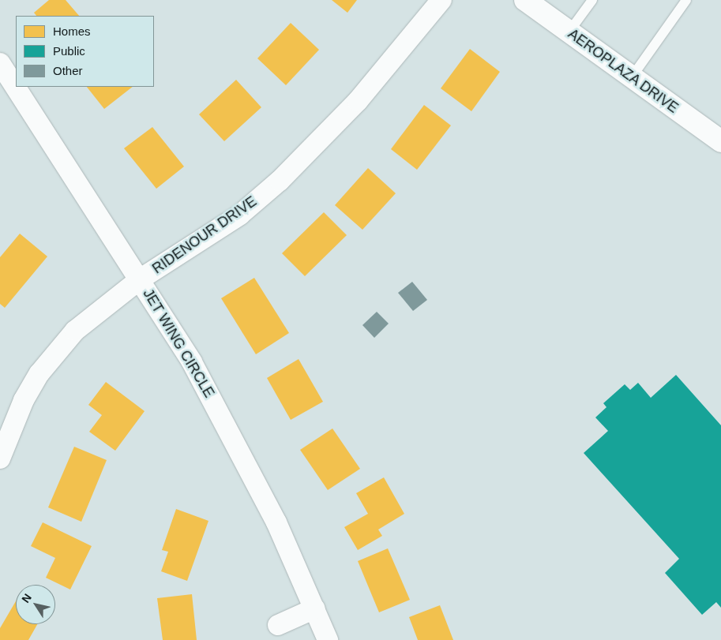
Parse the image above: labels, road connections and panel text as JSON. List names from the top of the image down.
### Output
{
  "streets": {
    "street": ["AEROPLAZA DRIVE", "RIDENOUR DRIVE", "JET WING CIRCLE"]
  },
  "crossings": [
    ["RIDENOUR DRIVE", "JET WING CIRCLE"]
  ],
  "legend": ["Homes", "Public", "Other"],
  "north": "top left"
}
